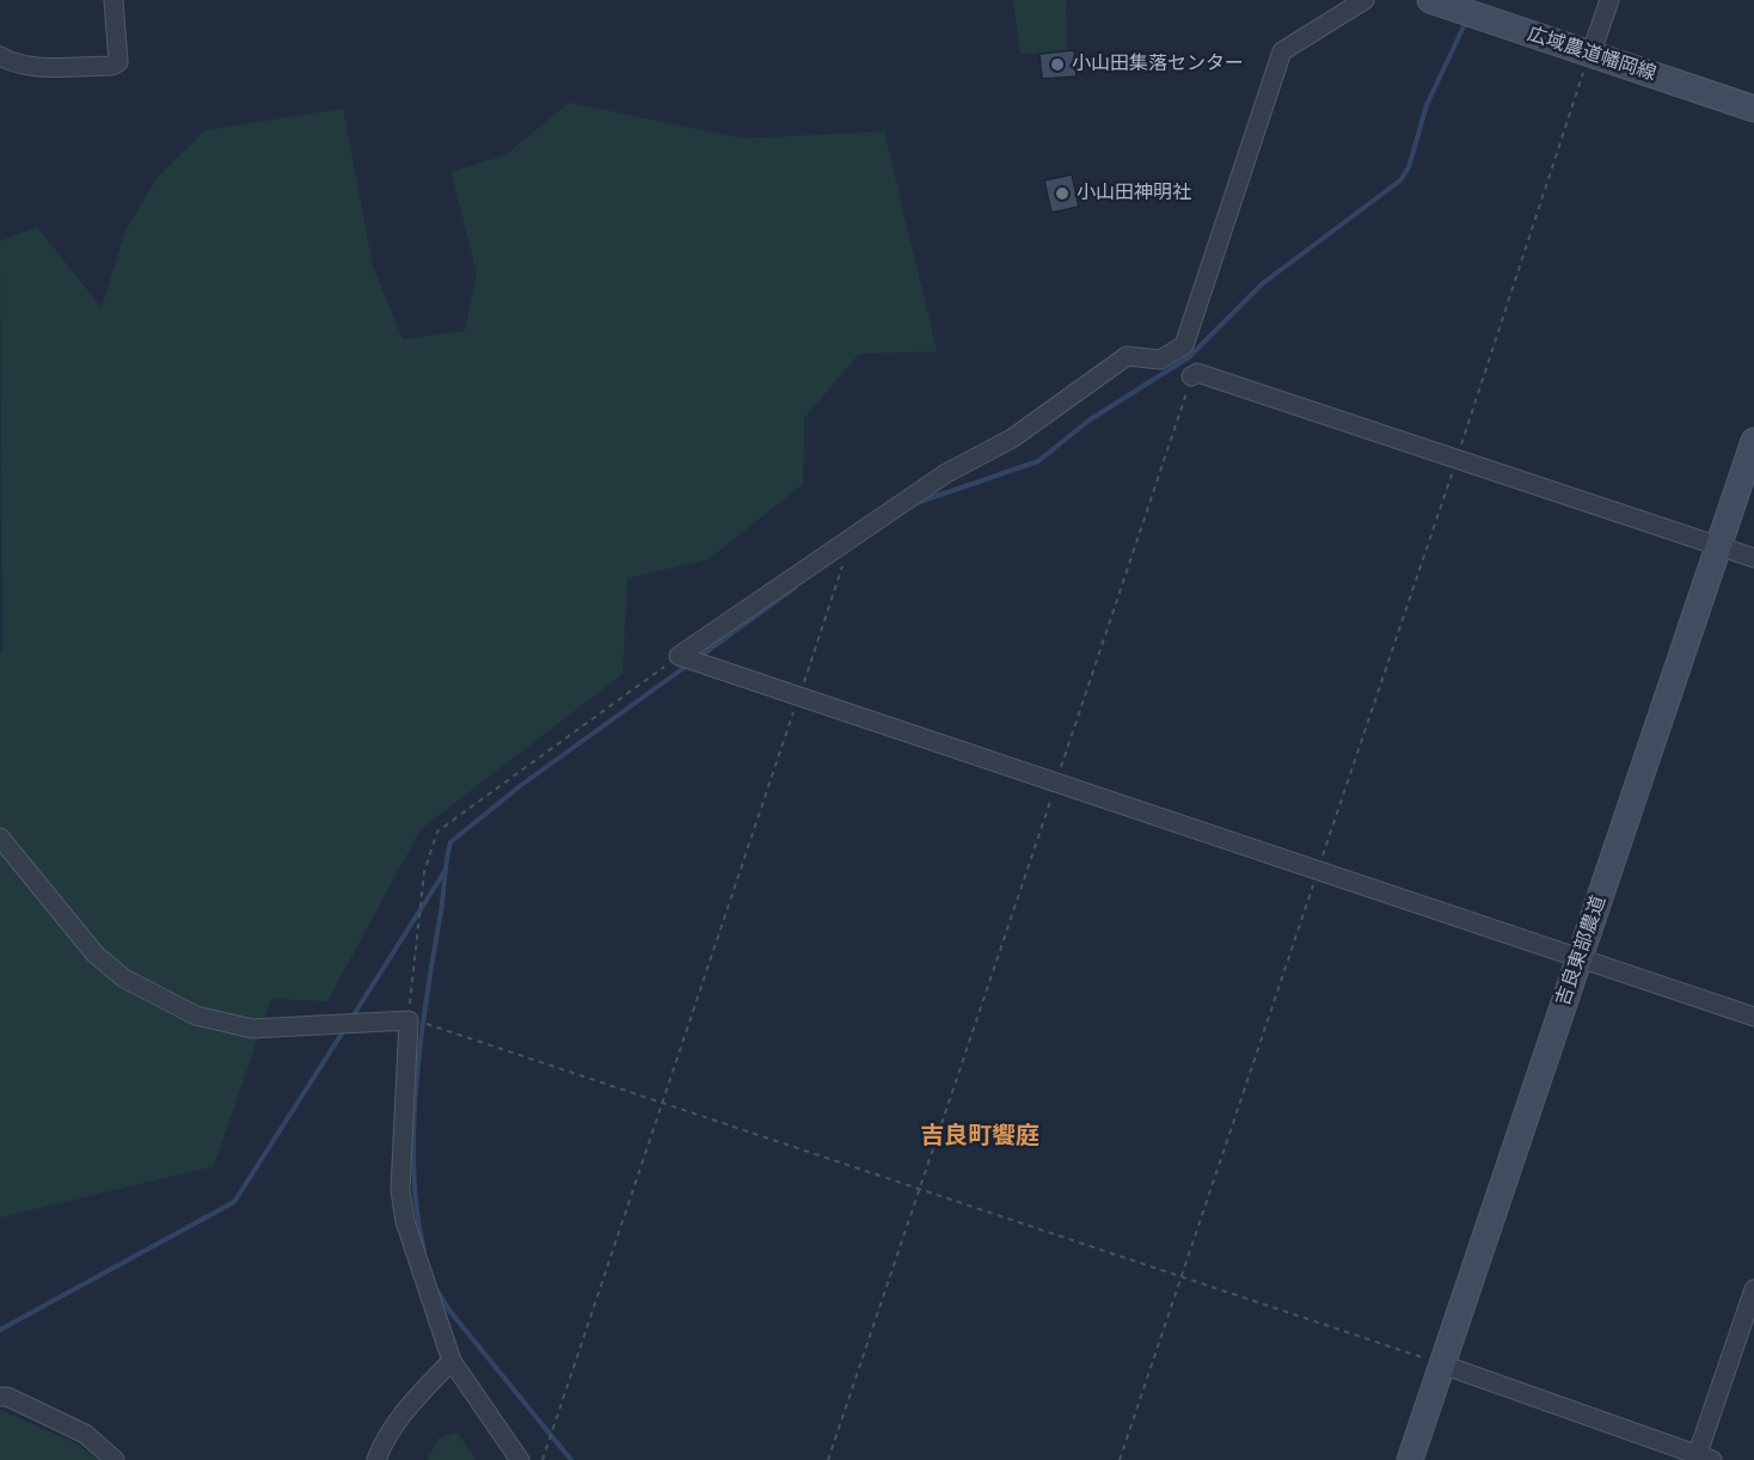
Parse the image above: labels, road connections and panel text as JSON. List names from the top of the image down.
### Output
{
  "streets": {
    "street": ["広域農道幡岡線", "吉良東部農道"]
  },
  "districts": ["吉良町饗庭"],
  "places": ["小山田集落センター", "小山田神明社"]
}
